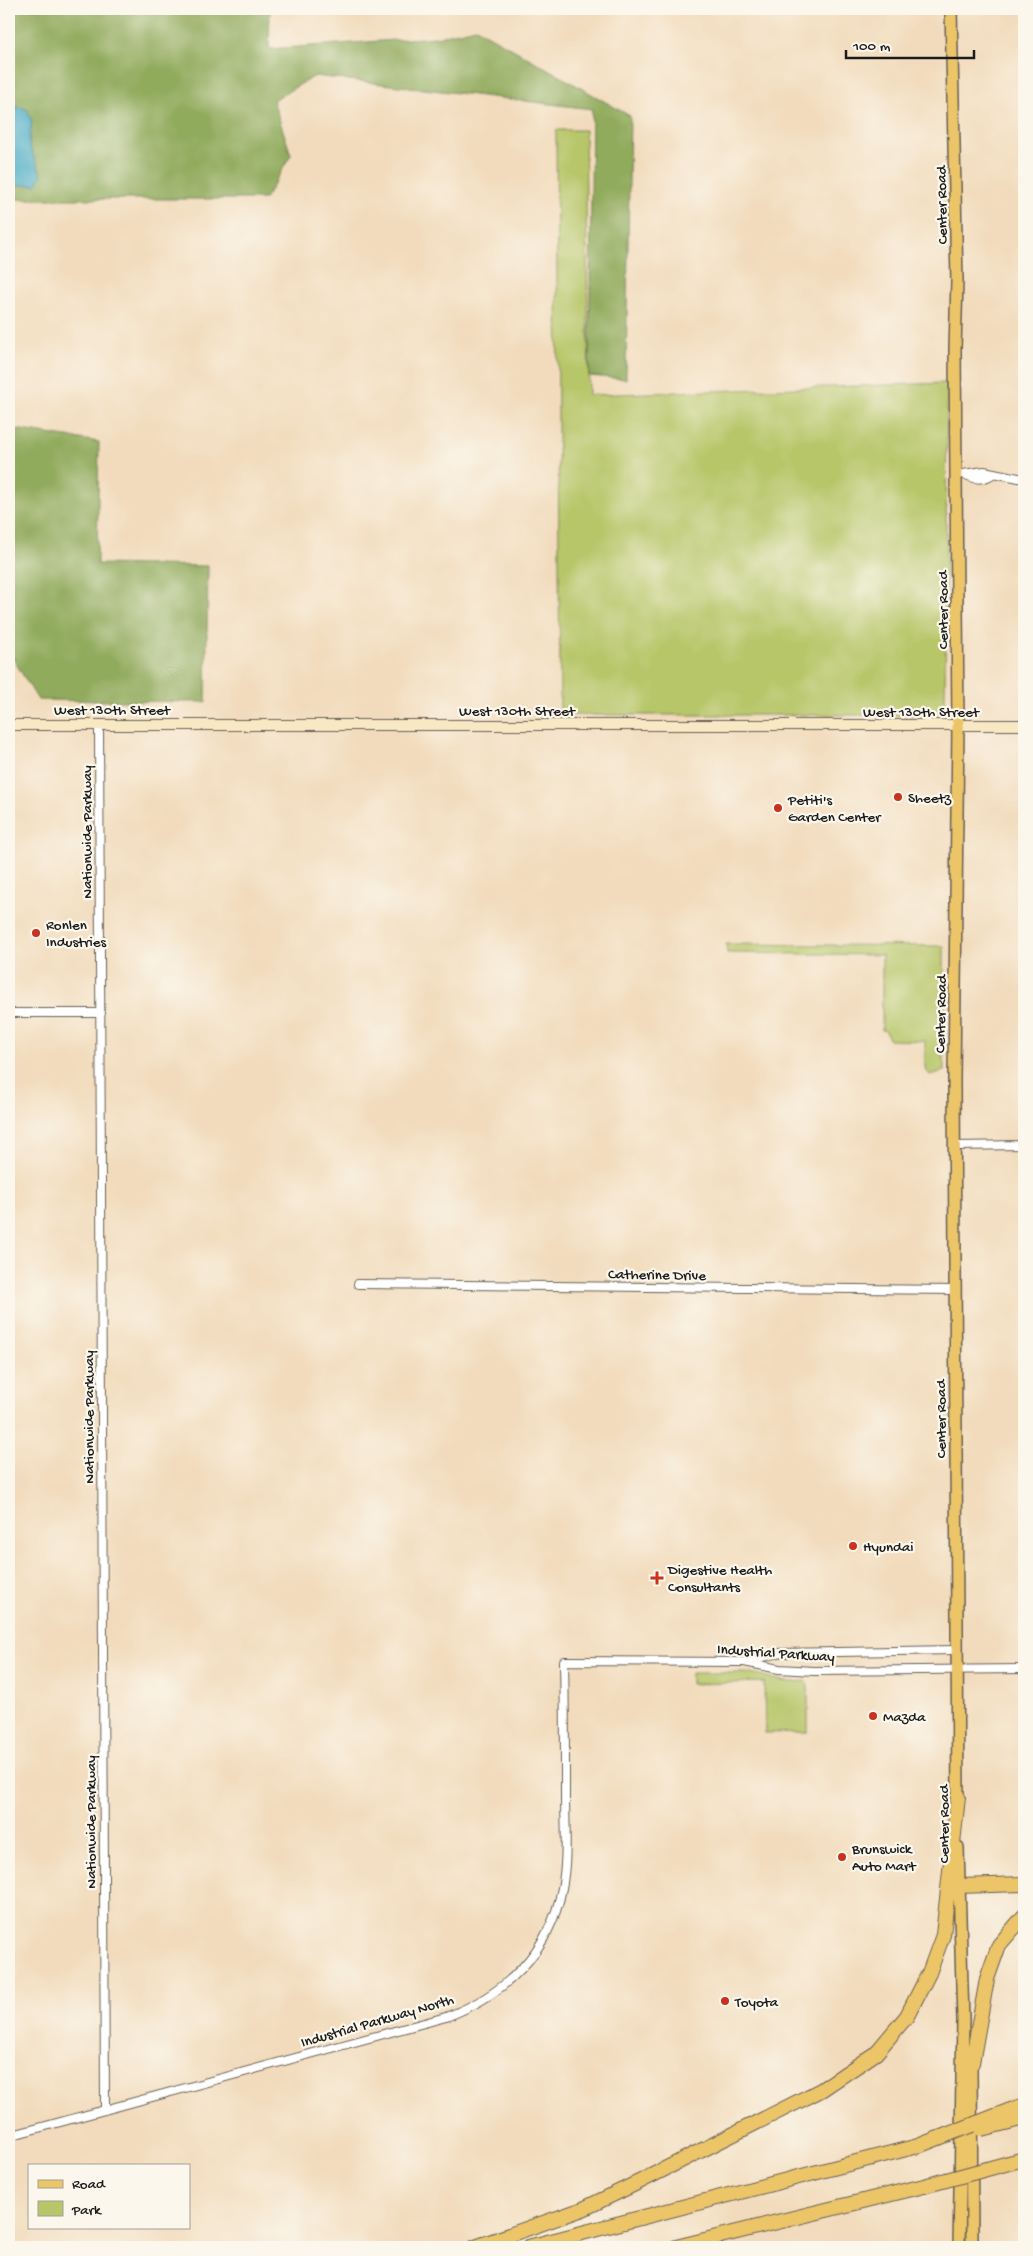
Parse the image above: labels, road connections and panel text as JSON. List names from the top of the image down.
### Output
{
  "streets": {
    "main road": ["Center Road", "West 130th Street"],
    "street": [
      "Nationwide Parkway",
      "Catherine Drive",
      "Industrial Parkway",
      "Industrial Parkway North"
    ]
  },
  "crossings": [
    ["Center Road", "West 130th Street"],
    ["Center Road", "Catherine Drive"],
    ["Center Road", "Industrial Parkway"],
    ["West 130th Street", "Nationwide Parkway"],
    ["Nationwide Parkway", "Industrial Parkway North"],
    ["Industrial Parkway", "Industrial Parkway North"]
  ],
  "places": {
    "other": [
      "Sheetz",
      "Petiti's Garden Center",
      "Ronlen Industries",
      "Hyundai",
      "Mazda",
      "Brunswick Auto Mart",
      "Toyota"
    ],
    "health": ["Digestive Health Consultants"]
  },
  "legend": ["Road", "Park"],
  "scale_bar": "100 m"
}
